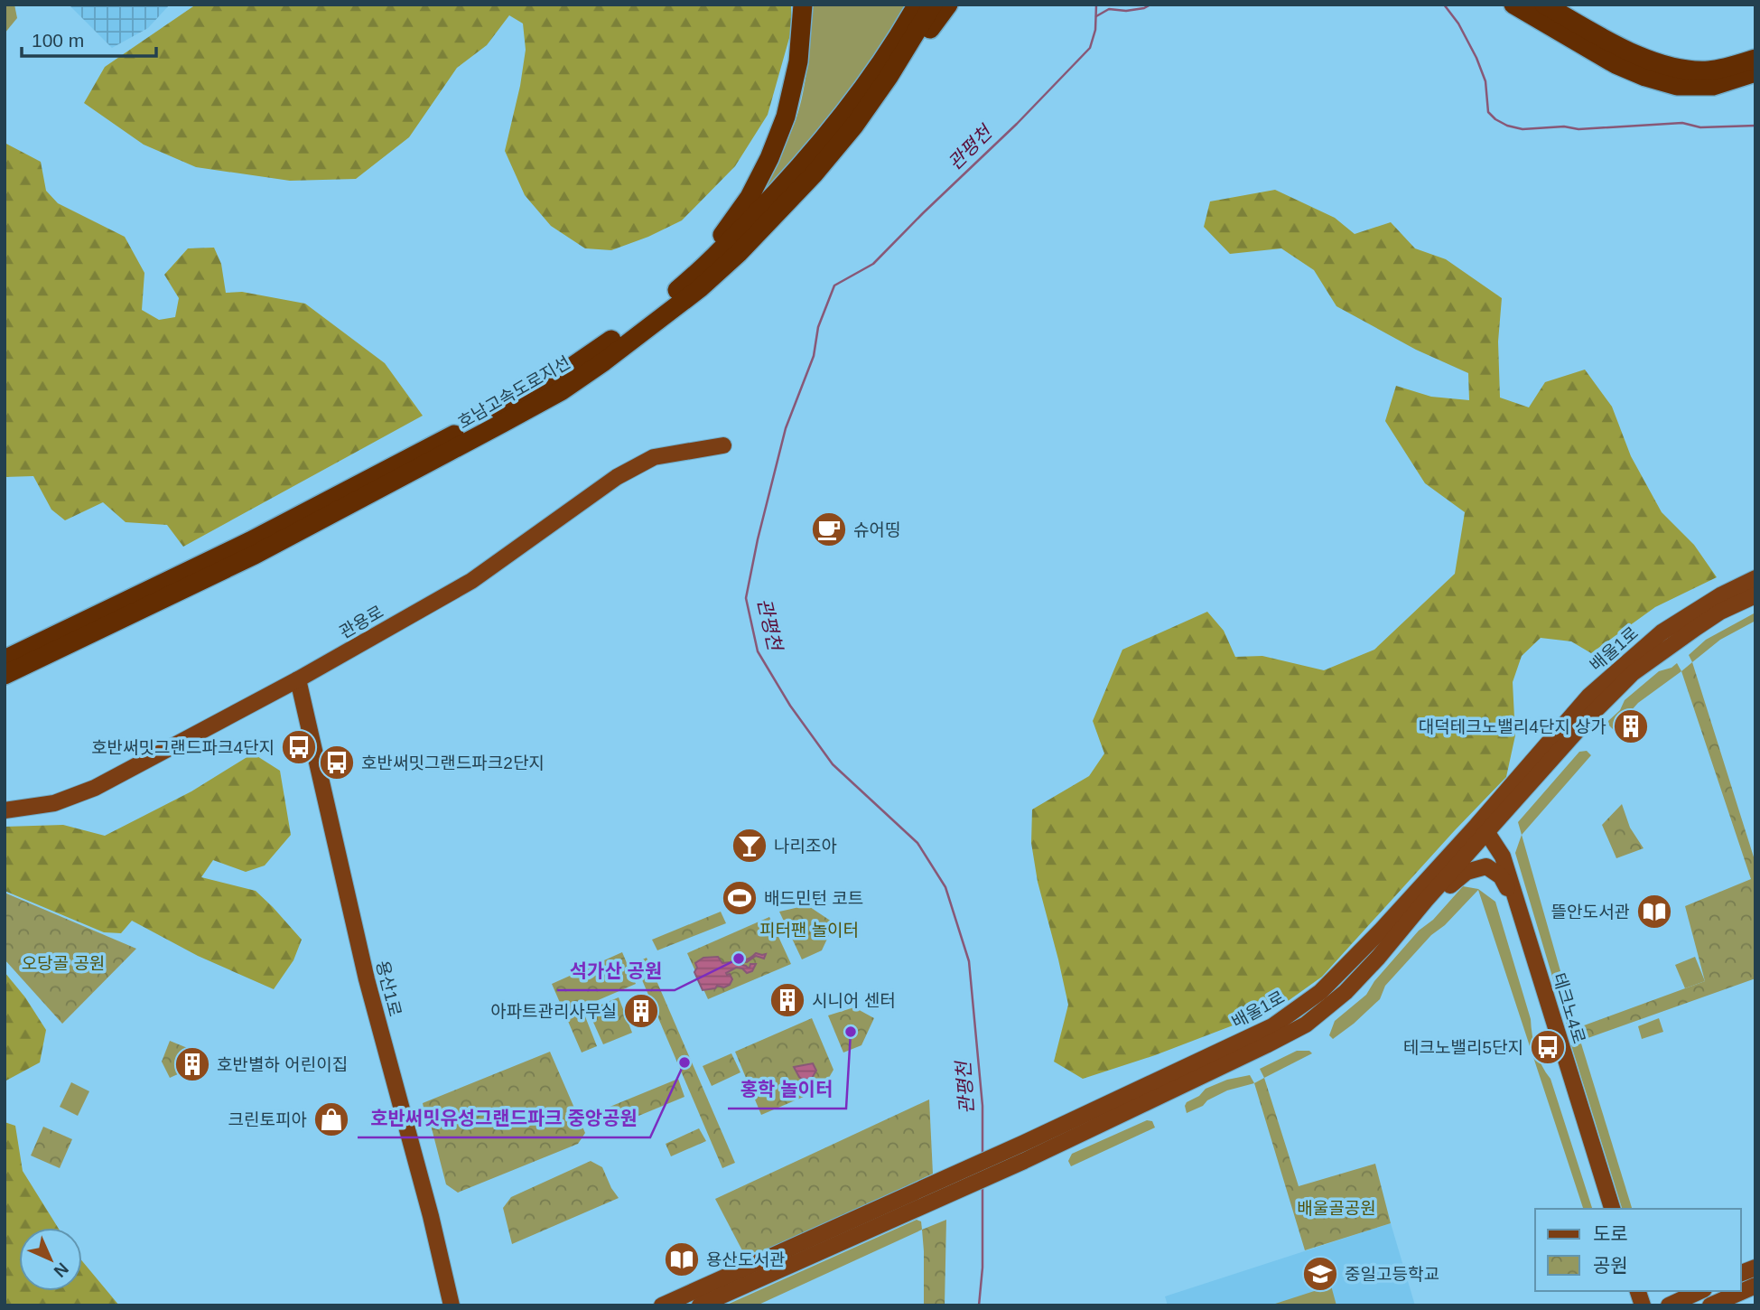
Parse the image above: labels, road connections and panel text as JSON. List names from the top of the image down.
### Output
{
  "streets": {
    "highway": ["호남고속도로지선"],
    "main road": [
      "관용로",
      "배울1로",
      "용산1로",
      "테크노4로"
    ]
  },
  "crossings": [
    ["관용로", "용산1로"],
    ["배울1로", "테크노4로"]
  ],
  "water": ["관평천"],
  "parks": ["피터팬 놀이터", "오당골 공원", "배울골공원"],
  "places": {
    "cafe": ["슈어띵"],
    "building": [
      "대덕테크노밸리4단지 상가",
      "시니어 센터",
      "아파트관리사무실",
      "호반별하 어린이집"
    ],
    "bus stop": ["호반써밋그랜드파크4단지", "호반써밋그랜드파크2단지", "테크노밸리5단지"],
    "bar": ["나리조아"],
    "sports": ["배드민턴 코트"],
    "library": ["뜰안도서관", "용산도서관"],
    "other": ["석가산 공원", "홍학 놀이터", "호반써밋유성그랜드파크 중앙공원"],
    "shop": ["크린토피아"],
    "school or university": ["중일고등학교"]
  },
  "legend": ["도로", "공원"],
  "scale_bar": "100 m",
  "north": "bottom right"
}
